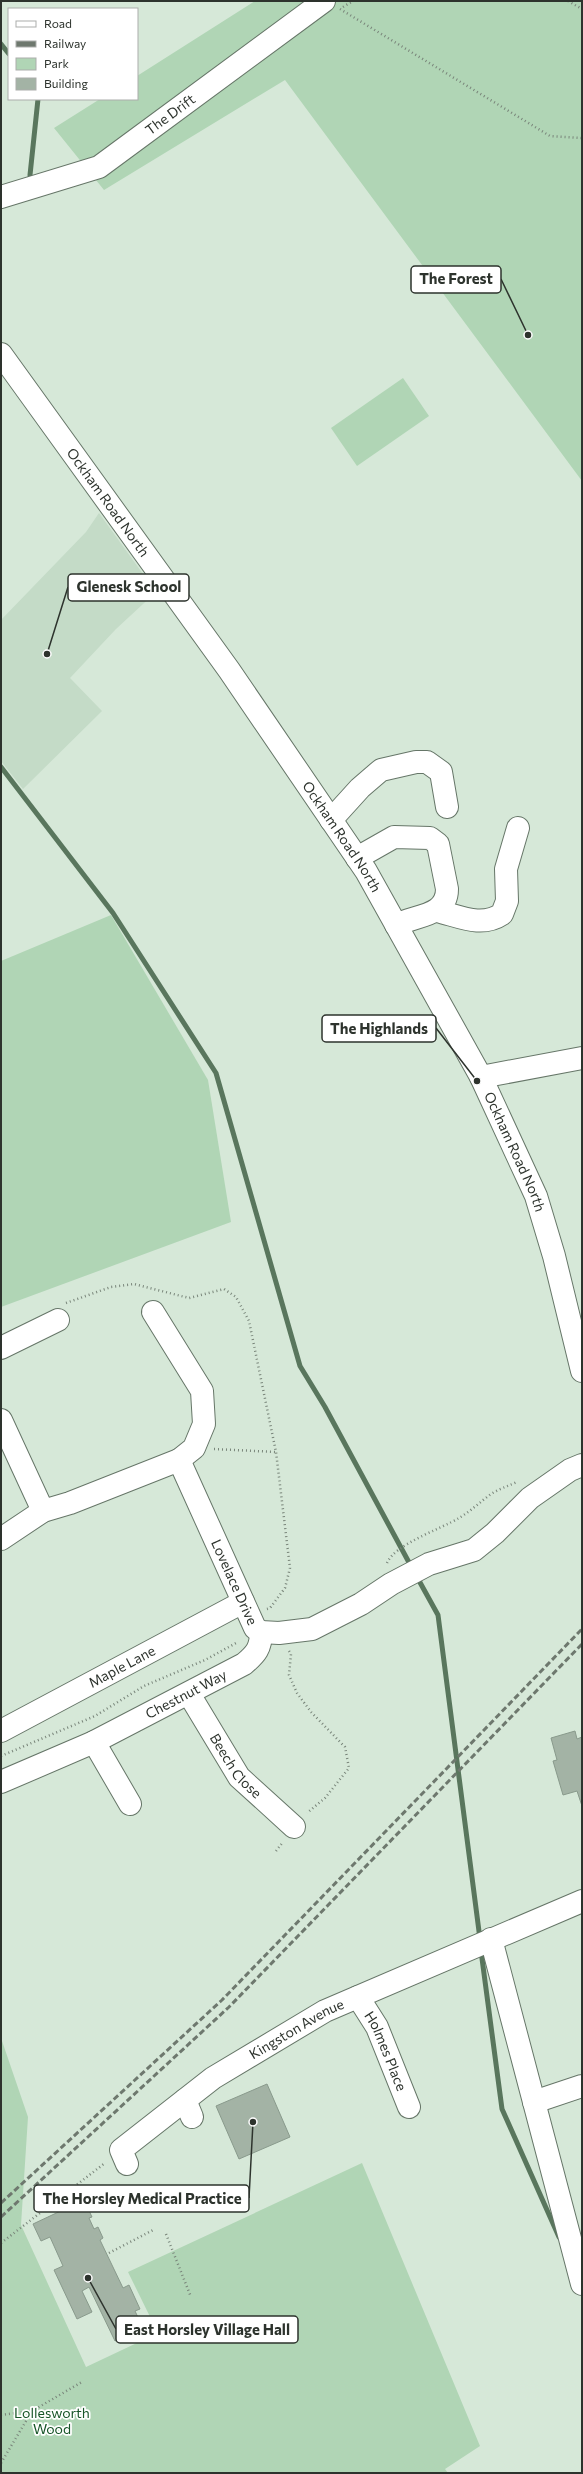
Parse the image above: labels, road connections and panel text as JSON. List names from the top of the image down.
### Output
{
  "streets": {
    "street": [
      "The Drift",
      "Ockham Road North",
      "Lovelace Drive",
      "Maple Lane",
      "Chestnut Way",
      "Beech Close",
      "Kingston Avenue",
      "Holmes Place"
    ]
  },
  "crossings": [
    ["Lovelace Drive", "Maple Lane"],
    ["Lovelace Drive", "Chestnut Way"],
    ["Maple Lane", "Chestnut Way"],
    ["Chestnut Way", "Beech Close"],
    ["Kingston Avenue", "Holmes Place"]
  ],
  "parks": ["Lollesworth Wood"],
  "places": [
    "The Forest",
    "Glenesk School",
    "The Highlands",
    "The Horsley Medical Practice",
    "East Horsley Village Hall"
  ],
  "legend": [
    "Road",
    "Railway",
    "Park",
    "Building"
  ]
}
